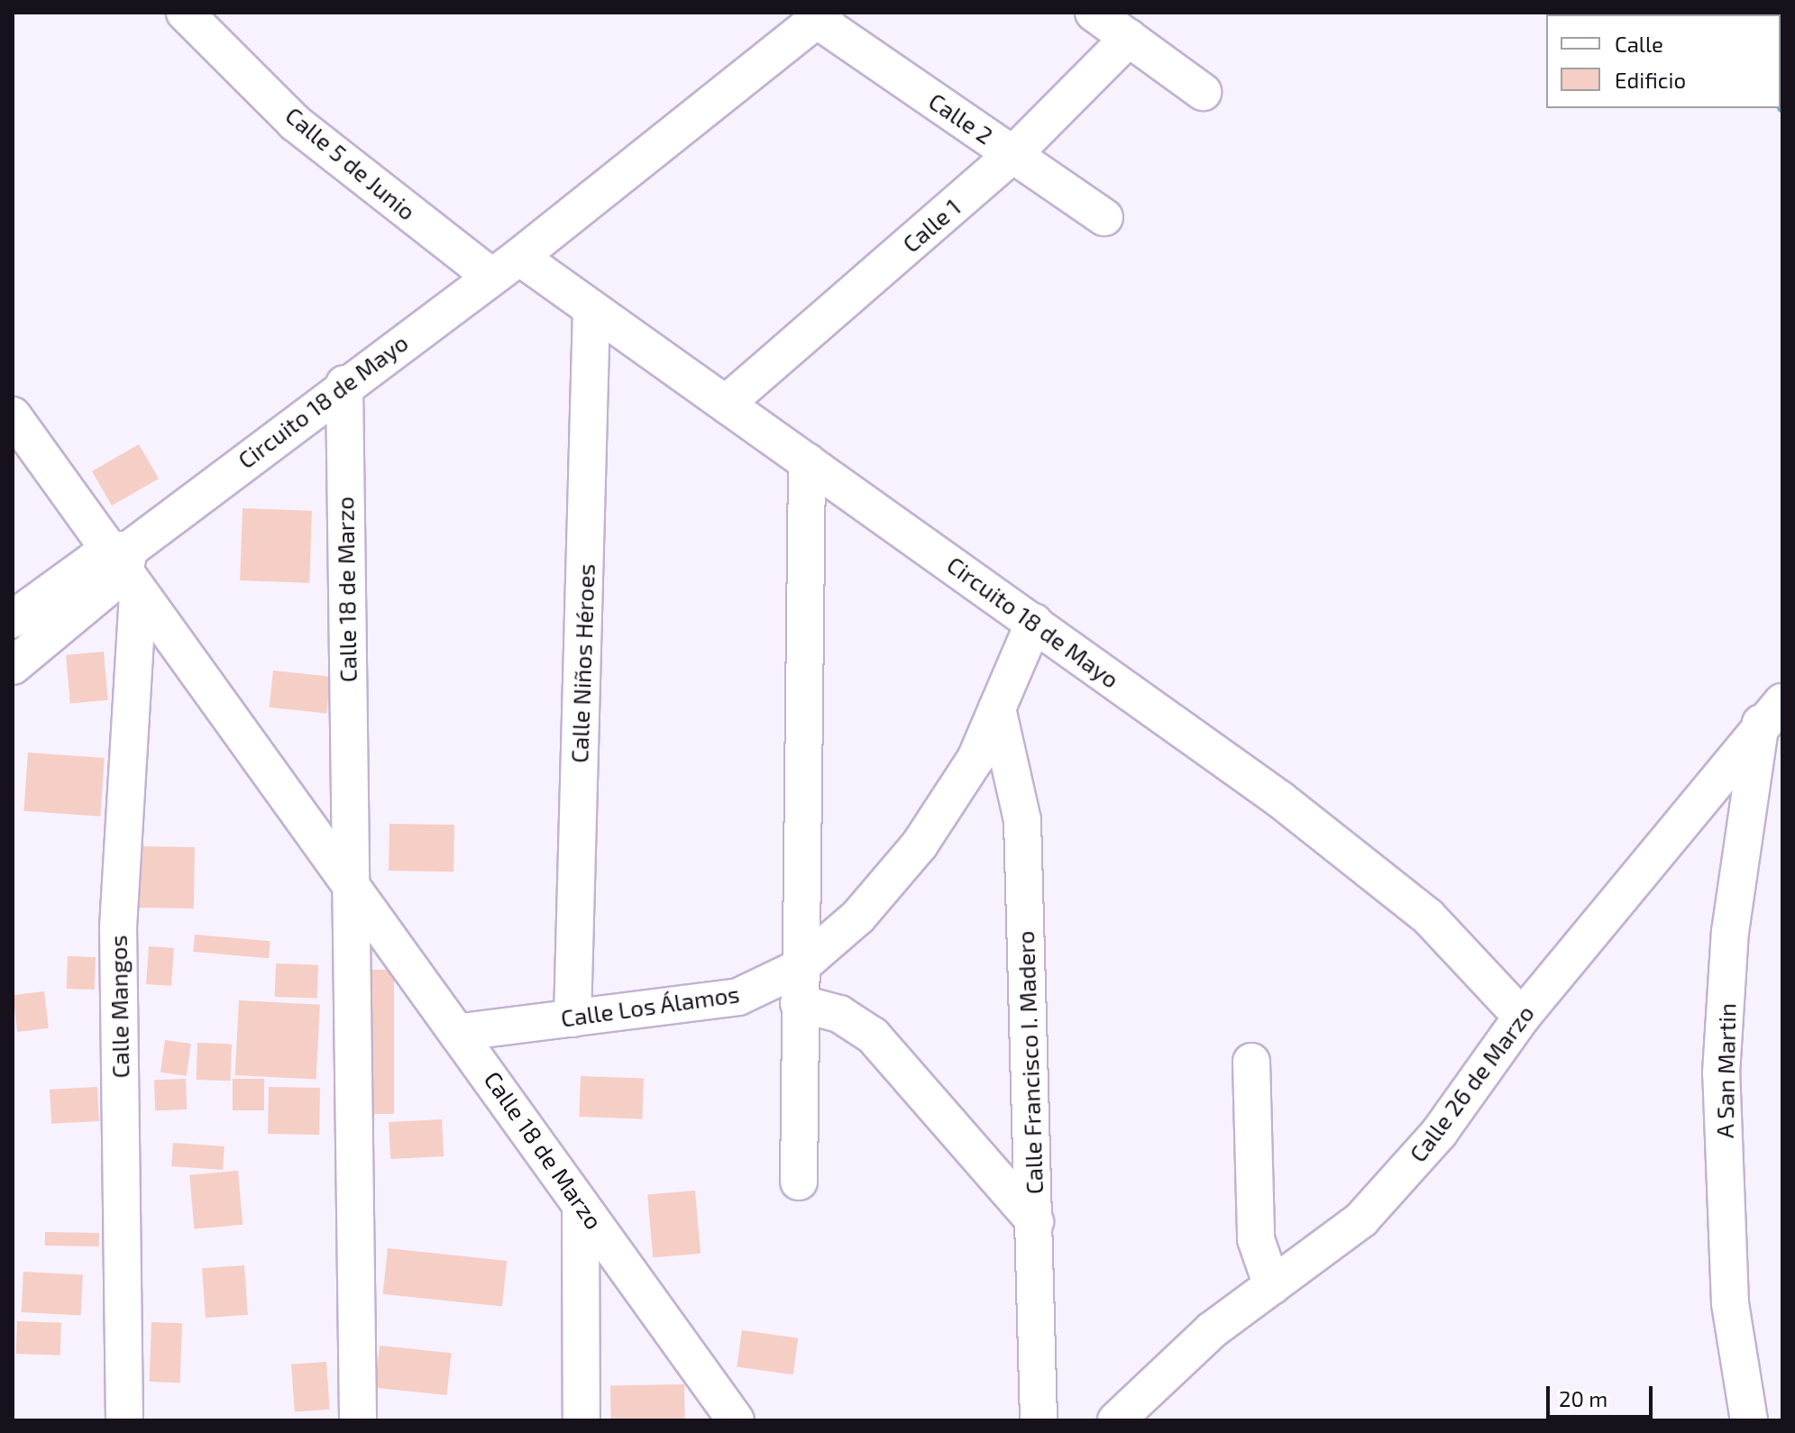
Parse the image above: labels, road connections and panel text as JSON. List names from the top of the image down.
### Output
{
  "streets": {
    "street": [
      "Calle 2",
      "Calle 5 de Junio",
      "Calle 1",
      "Circuito 18 de Mayo",
      "Calle 18 de Marzo",
      "Calle Niños Héroes",
      "Calle Los Álamos",
      "Calle Mangos",
      "Calle Francisco I. Madero",
      "A San Martin",
      "Calle 26 de Marzo"
    ]
  },
  "crossings": [
    ["Calle 2", "Calle 1"],
    ["Calle 2", "Circuito 18 de Mayo"],
    ["Calle 5 de Junio", "Circuito 18 de Mayo"],
    ["Calle 1", "Circuito 18 de Mayo"],
    ["Circuito 18 de Mayo", "Calle 18 de Marzo"],
    ["Circuito 18 de Mayo", "Calle Niños Héroes"],
    ["Circuito 18 de Mayo", "Calle Los Álamos"],
    ["Circuito 18 de Mayo", "Calle Mangos"],
    ["Circuito 18 de Mayo", "Calle 26 de Marzo"],
    ["Calle 18 de Marzo", "Calle Los Álamos"],
    ["Calle 18 de Marzo", "Calle Mangos"],
    ["Calle Niños Héroes", "Calle Los Álamos"],
    ["Calle Los Álamos", "Calle Francisco I. Madero"],
    ["A San Martin", "Calle 26 de Marzo"]
  ],
  "legend": ["Calle", "Edificio"],
  "scale_bar": "20 m"
}
